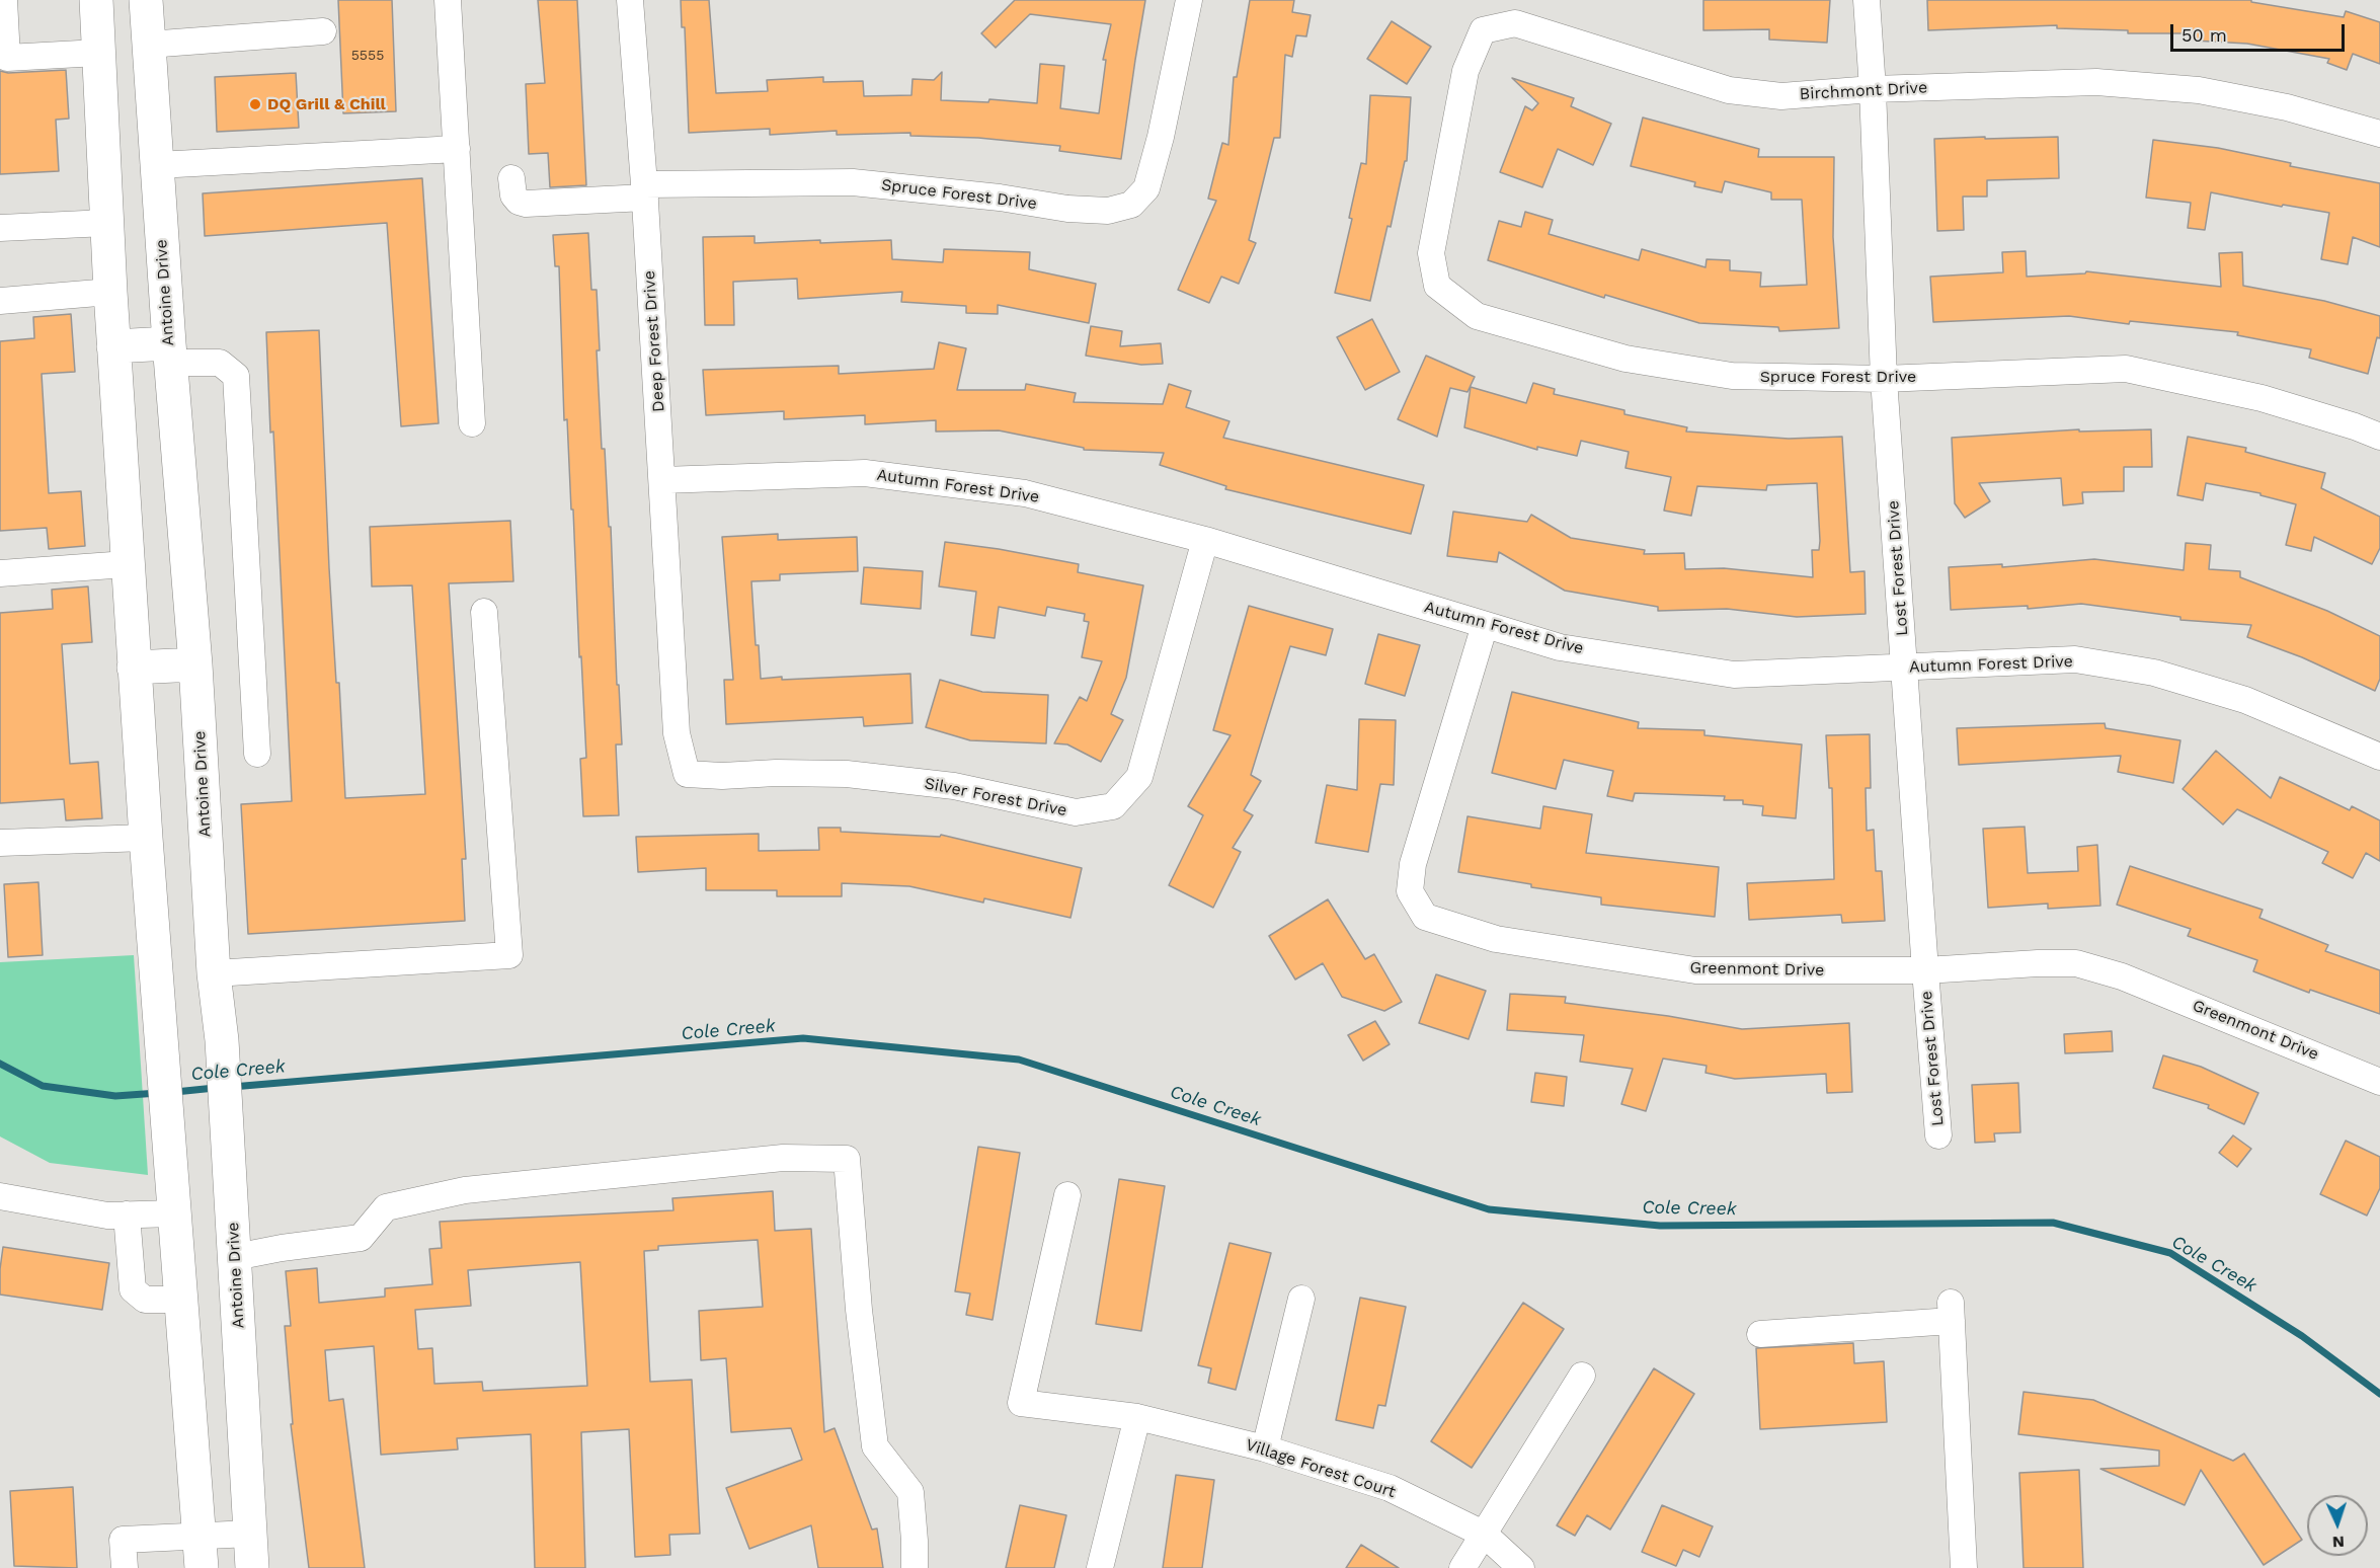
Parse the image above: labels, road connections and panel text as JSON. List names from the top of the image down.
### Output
{
  "streets": {
    "main road": ["Antoine Drive"],
    "street": [
      "Birchmont Drive",
      "Spruce Forest Drive",
      "Deep Forest Drive",
      "Autumn Forest Drive",
      "Lost Forest Drive",
      "Silver Forest Drive",
      "Greenmont Drive",
      "Village Forest Court"
    ]
  },
  "crossings": [
    ["Birchmont Drive", "Spruce Forest Drive"],
    ["Birchmont Drive", "Lost Forest Drive"],
    ["Spruce Forest Drive", "Deep Forest Drive"],
    ["Spruce Forest Drive", "Lost Forest Drive"],
    ["Deep Forest Drive", "Autumn Forest Drive"],
    ["Deep Forest Drive", "Silver Forest Drive"],
    ["Autumn Forest Drive", "Lost Forest Drive"],
    ["Autumn Forest Drive", "Silver Forest Drive"],
    ["Autumn Forest Drive", "Greenmont Drive"],
    ["Lost Forest Drive", "Greenmont Drive"]
  ],
  "water": ["Cole Creek"],
  "places": ["DQ Grill & Chill"],
  "house_numbers": ["5555"],
  "scale_bar": "50 m",
  "north": "bottom"
}
